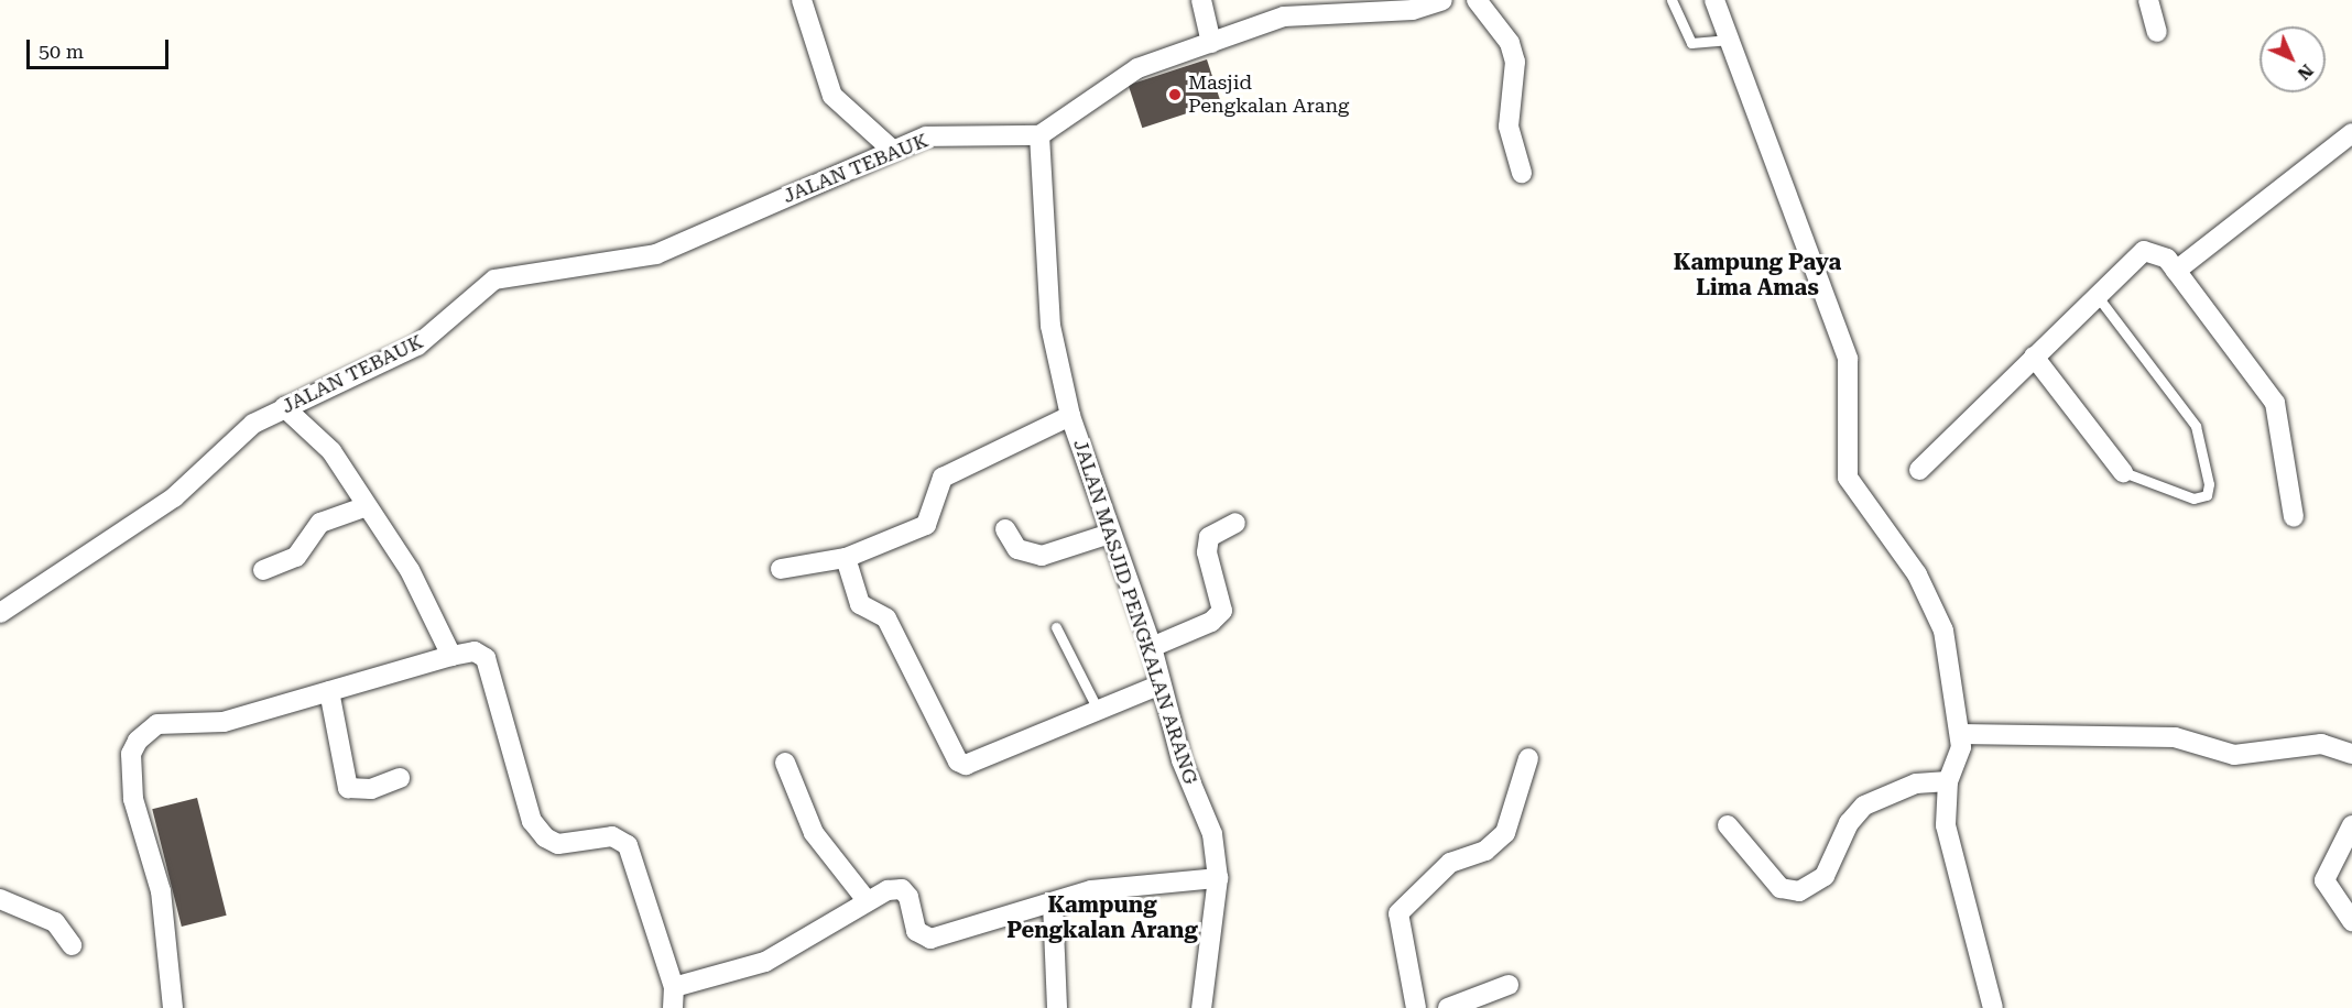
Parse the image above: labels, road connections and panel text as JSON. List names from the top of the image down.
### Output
{
  "streets": {
    "street": ["JALAN TEBAUK", "JALAN MASJID PENGKALAN ARANG"]
  },
  "crossings": [
    ["JALAN TEBAUK", "JALAN MASJID PENGKALAN ARANG"]
  ],
  "districts": ["Kampung Paya Lima Amas", "Kampung Pengkalan Arang"],
  "places": ["Masjid Pengkalan Arang"],
  "scale_bar": "50 m",
  "north": "bottom right"
}
